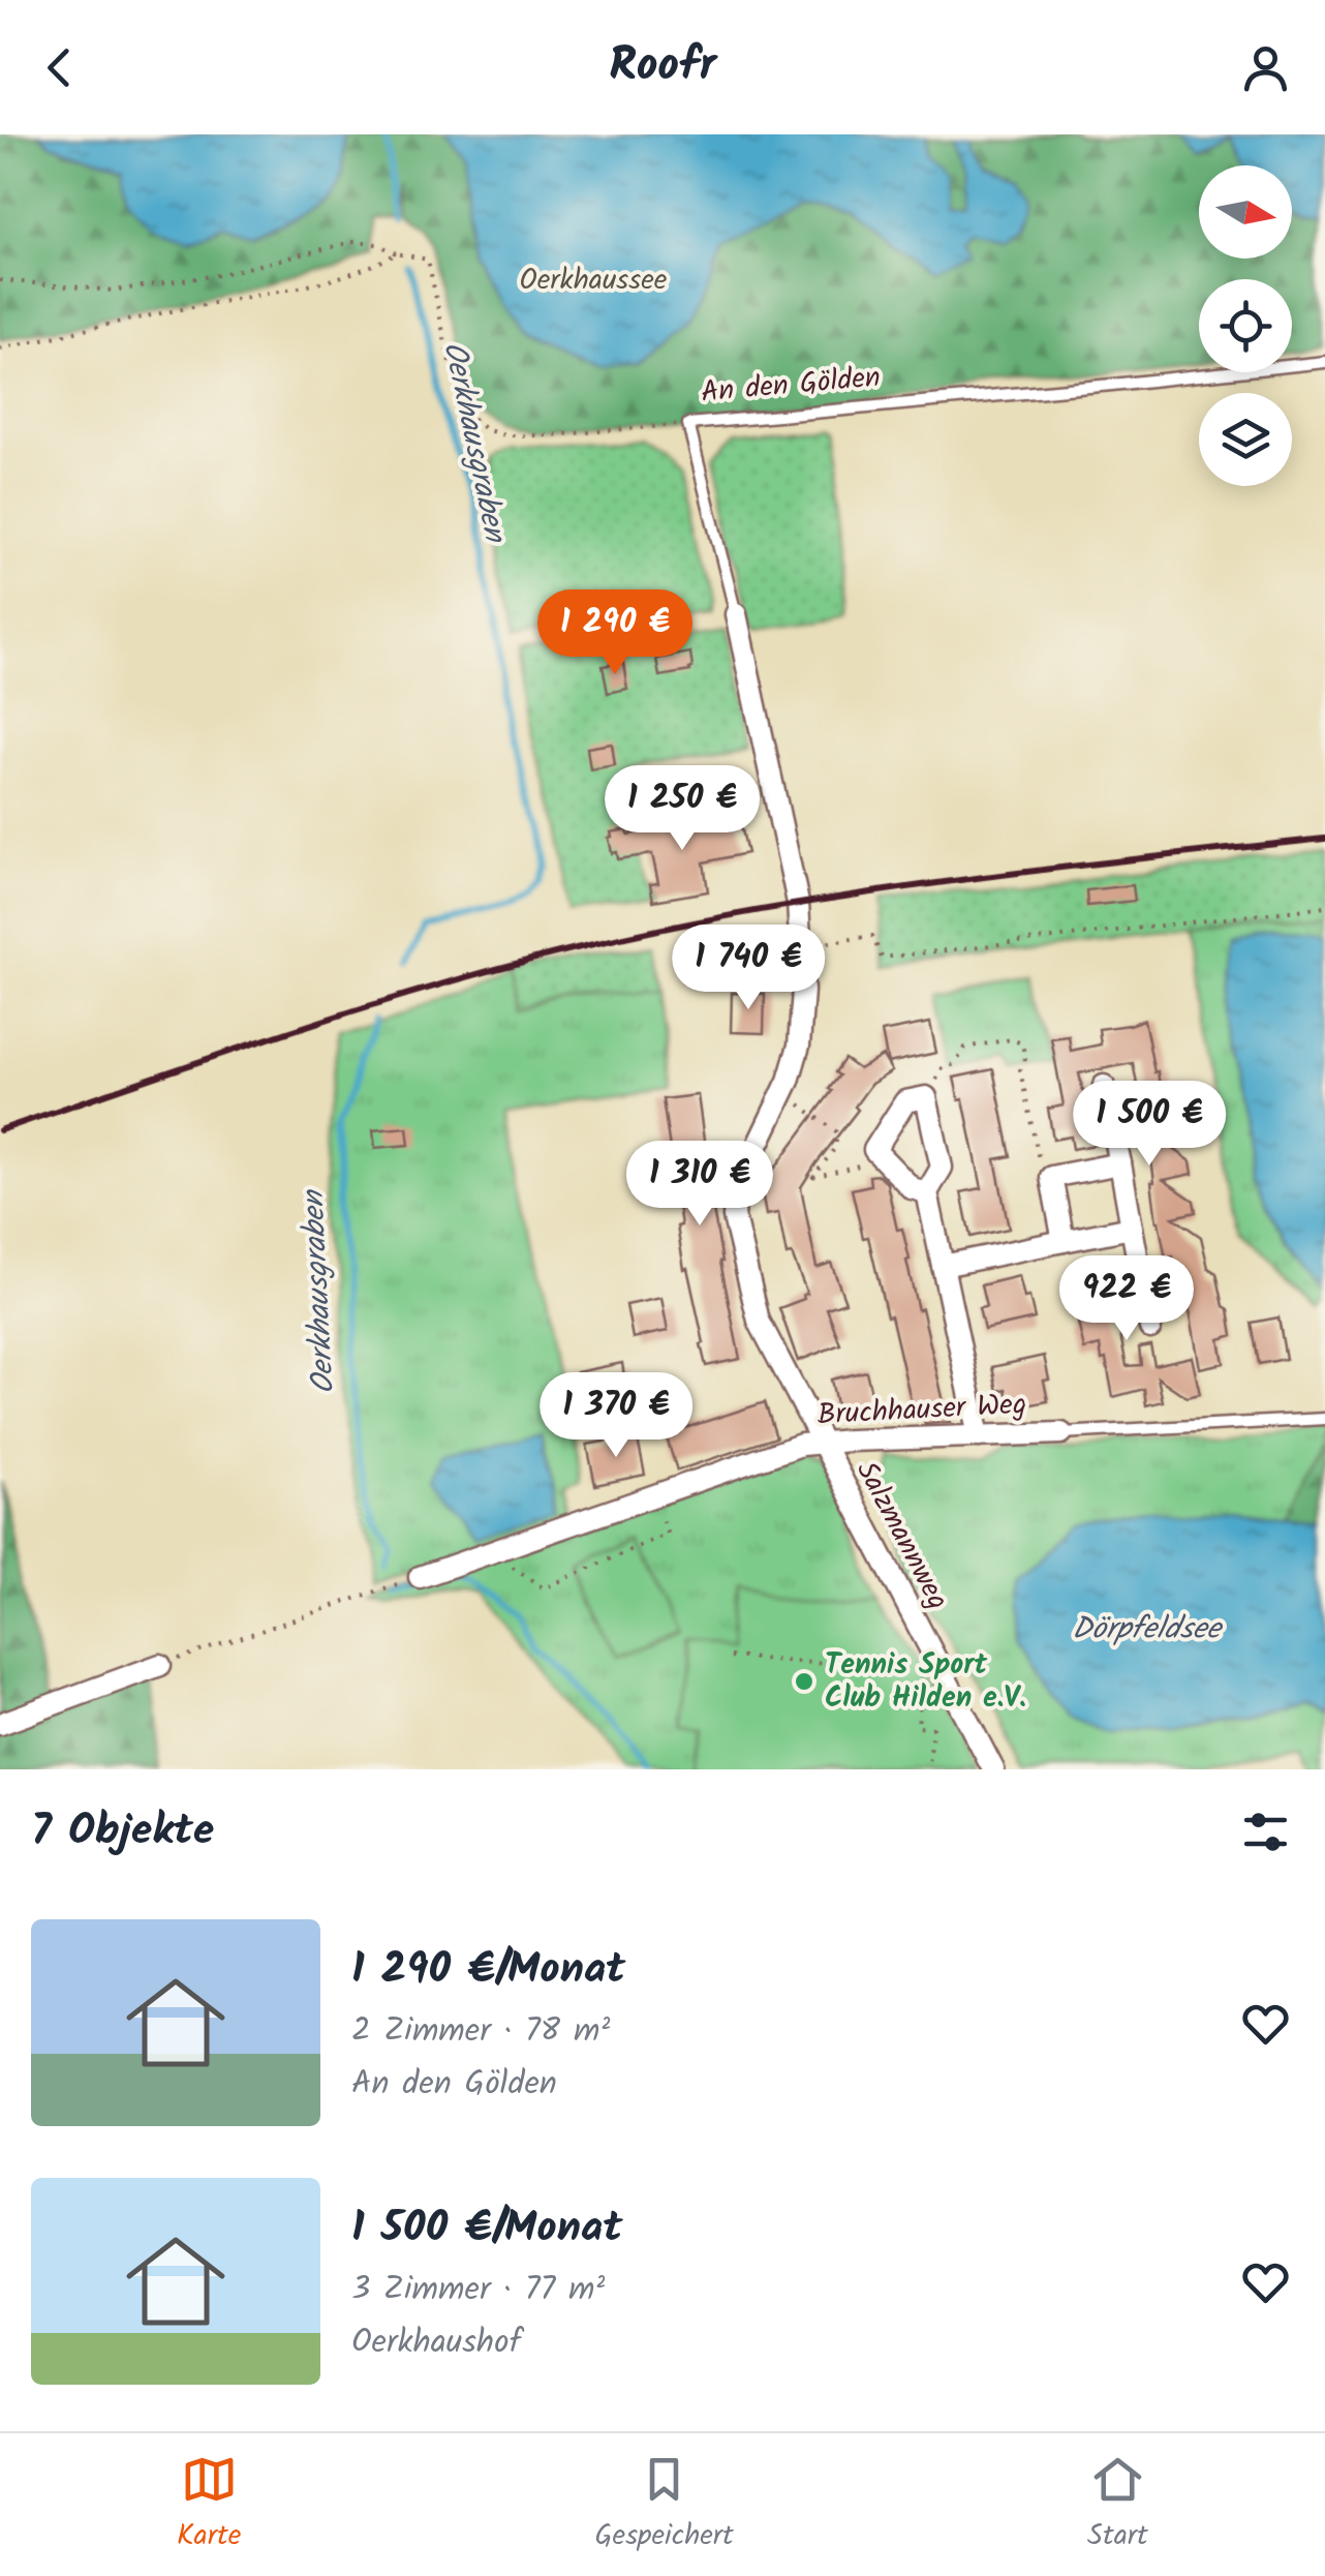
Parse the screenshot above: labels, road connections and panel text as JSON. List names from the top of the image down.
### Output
{
  "streets": {
    "street": ["An den Gölden", "Bruchhauser Weg", "Salzmannweg"]
  },
  "crossings": [
    ["An den Gölden", "Salzmannweg"],
    ["Bruchhauser Weg", "Salzmannweg"]
  ],
  "water": ["Oerkhausgraben", "Dörpfeldsee"],
  "parks": ["Oerkhaussee"],
  "places": ["Tennis Sport Club Hilden e.V."],
  "north": "right",
  "page": {
    "header": "Roofr",
    "price": [
      "1 290 €",
      "1 250 €",
      "1 740 €",
      "1 500 €",
      "1 310 €",
      "922 €",
      "1 370 €"
    ],
    "heading": "7 Objekte",
    "list": [
      {
        "name": "1 290 €/Monat",
        "note": "2 Zimmer · 78 m² · An den Gölden"
      },
      {
        "name": "1 500 €/Monat",
        "note": "3 Zimmer · 77 m² · Oerkhaushof"
      }
    ],
    "tabs": ["Karte", "Gespeichert", "Start"]
  }
}
